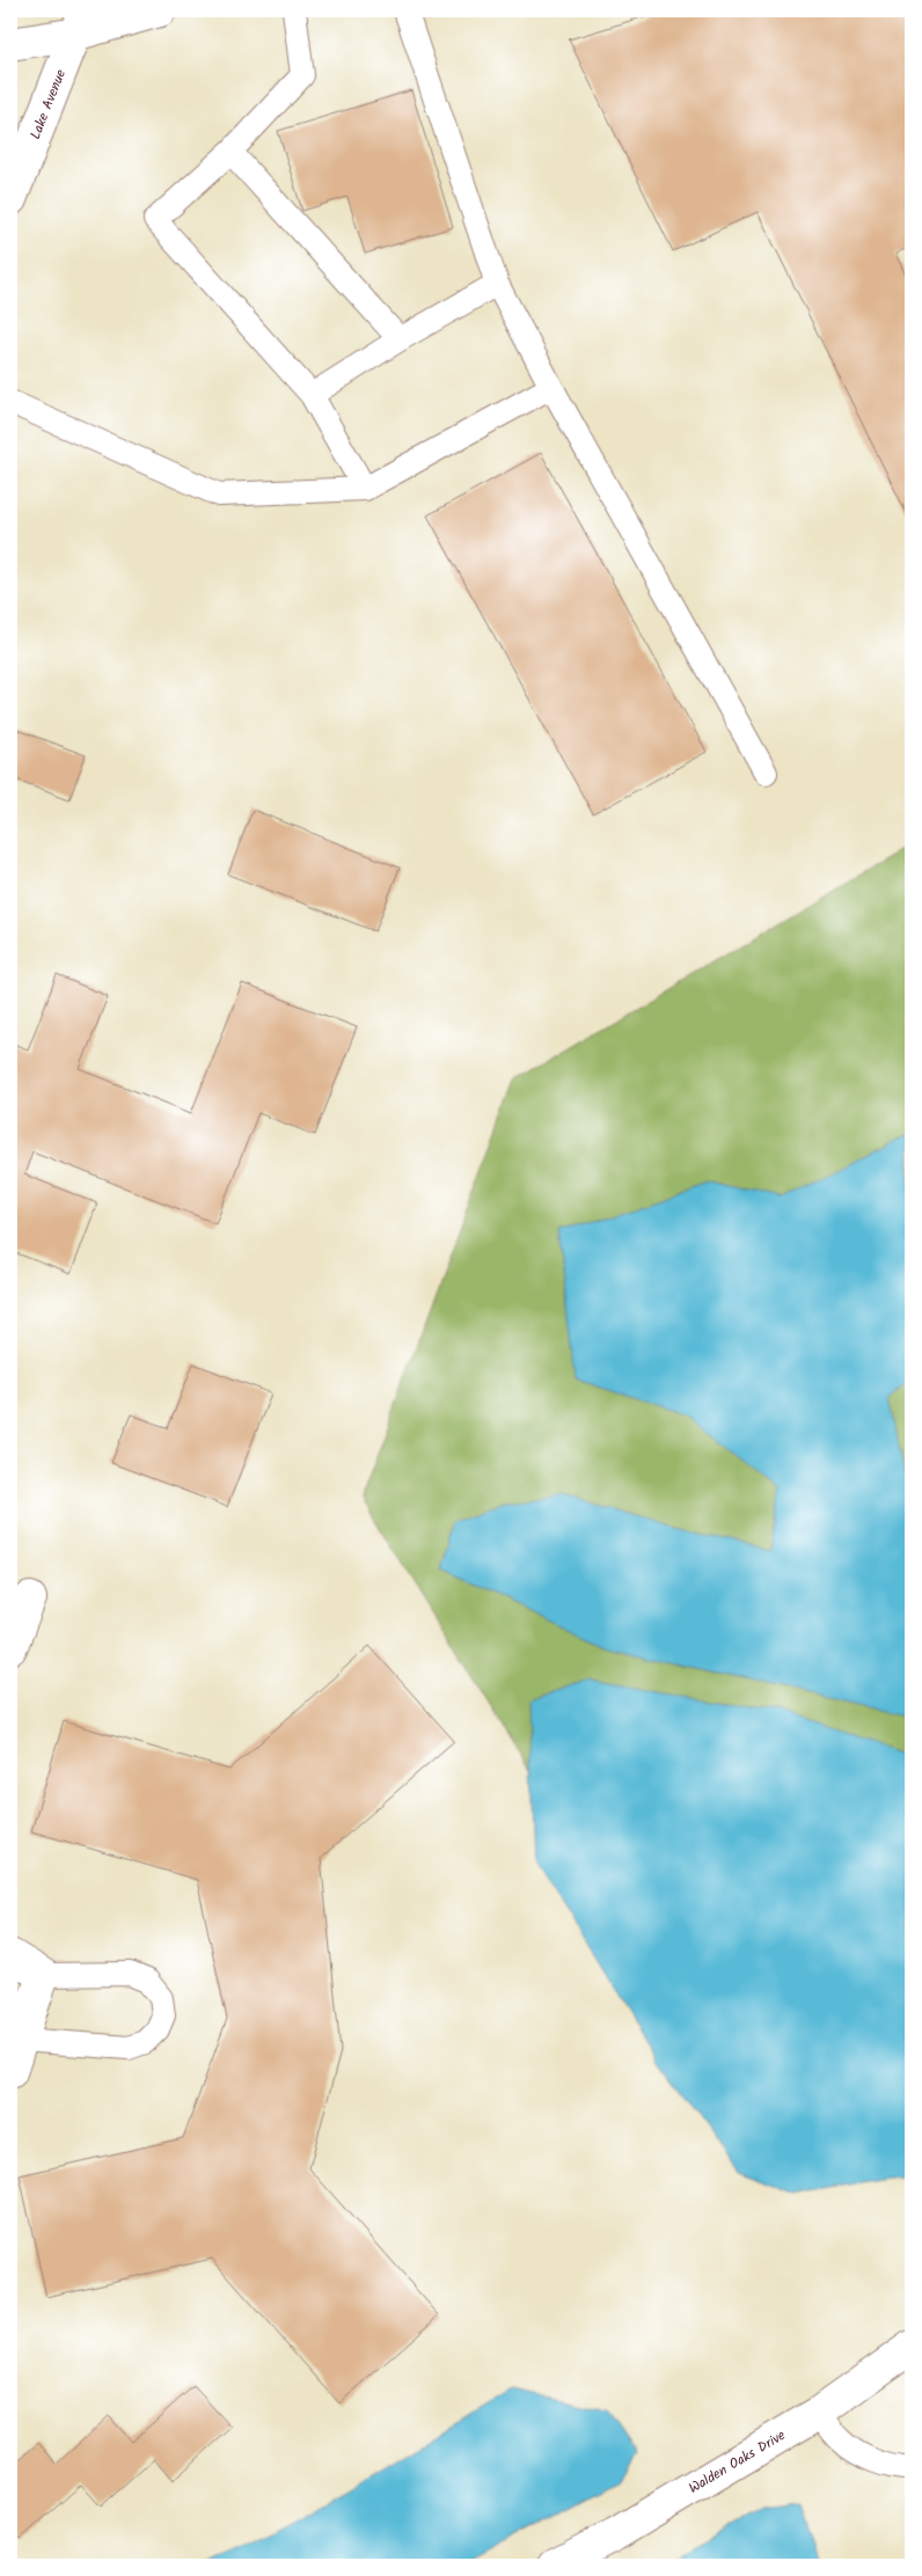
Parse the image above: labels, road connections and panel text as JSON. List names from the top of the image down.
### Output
{
  "streets": {
    "street": ["Lake Avenue", "Walden Oaks Drive"]
  }
}
